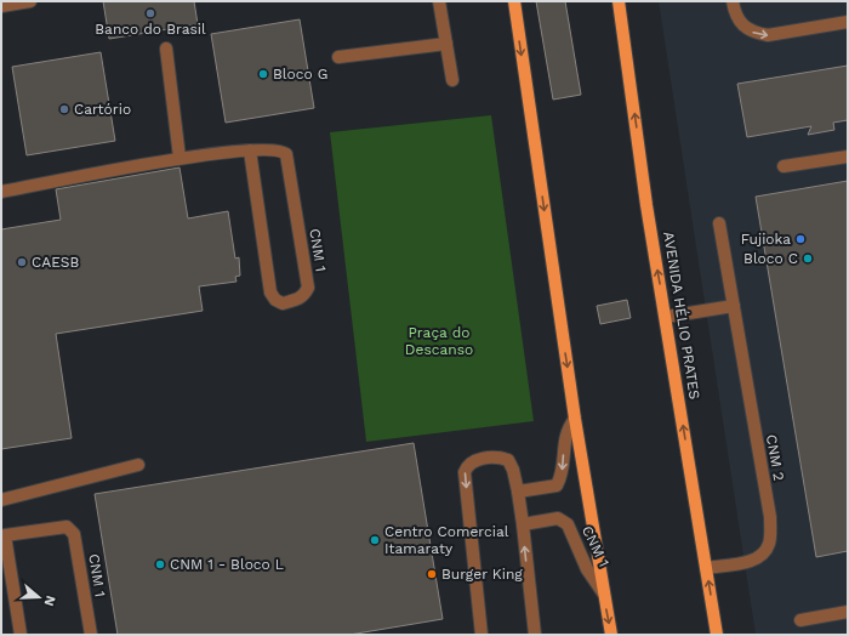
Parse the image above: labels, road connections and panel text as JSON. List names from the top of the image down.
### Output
{
  "streets": {
    "main road": ["AVENIDA HÉLIO PRATES"],
    "lane": ["CNM 1", "CNM 2"]
  },
  "crossings": [
    ["AVENIDA HÉLIO PRATES", "CNM 2"]
  ],
  "parks": ["Praça do Descanso"],
  "places": [
    "Banco do Brasil",
    "Bloco G",
    "Cartório",
    "Fujioka",
    "Bloco C",
    "CAESB",
    "Centro Comercial Itamaraty",
    "CNM 1 - Bloco L",
    "Burger King"
  ],
  "north": "right"
}
